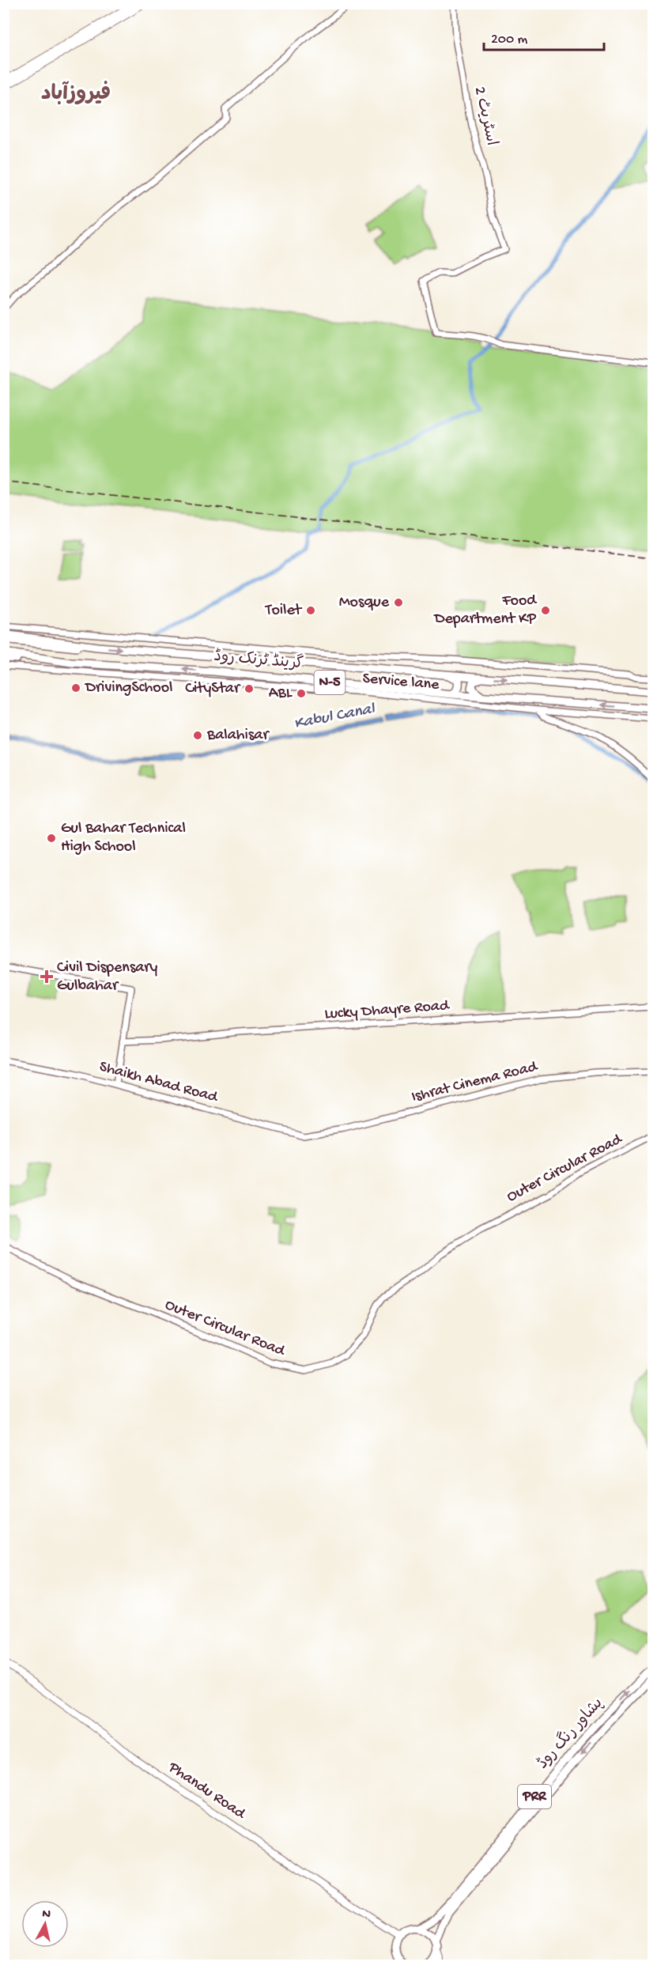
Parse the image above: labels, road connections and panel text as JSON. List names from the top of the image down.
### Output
{
  "streets": {
    "highway": [
      "گرینڈ ٹرنک روڈ",
      "N-5",
      "پشاور رنگ روڈ",
      "PRR"
    ],
    "main road": ["Phandu Road"],
    "street": [
      "اسٹریٹ 2",
      "Service lane",
      "Lucky Dhayre Road",
      "Shaikh Abad Road",
      "Ishrat Cinema Road",
      "Outer Circular Road"
    ]
  },
  "crossings": [
    ["گرینڈ ٹرنک روڈ", "Service lane"],
    ["Shaikh Abad Road", "Ishrat Cinema Road"],
    ["پشاور رنگ روڈ", "PRR"],
    ["Phandu Road", "PRR"]
  ],
  "districts": ["فیروزآباد"],
  "water": ["Kabul Canal"],
  "places": {
    "other": [
      "Mosque",
      "Toilet",
      "Food Department KP",
      "DrivingSchool",
      "CityStar",
      "ABL",
      "Balahisar",
      "Gul Bahar Technical High School"
    ],
    "health": ["Civil Dispensary Gulbahar"]
  },
  "scale_bar": "200 m",
  "north": "top"
}
